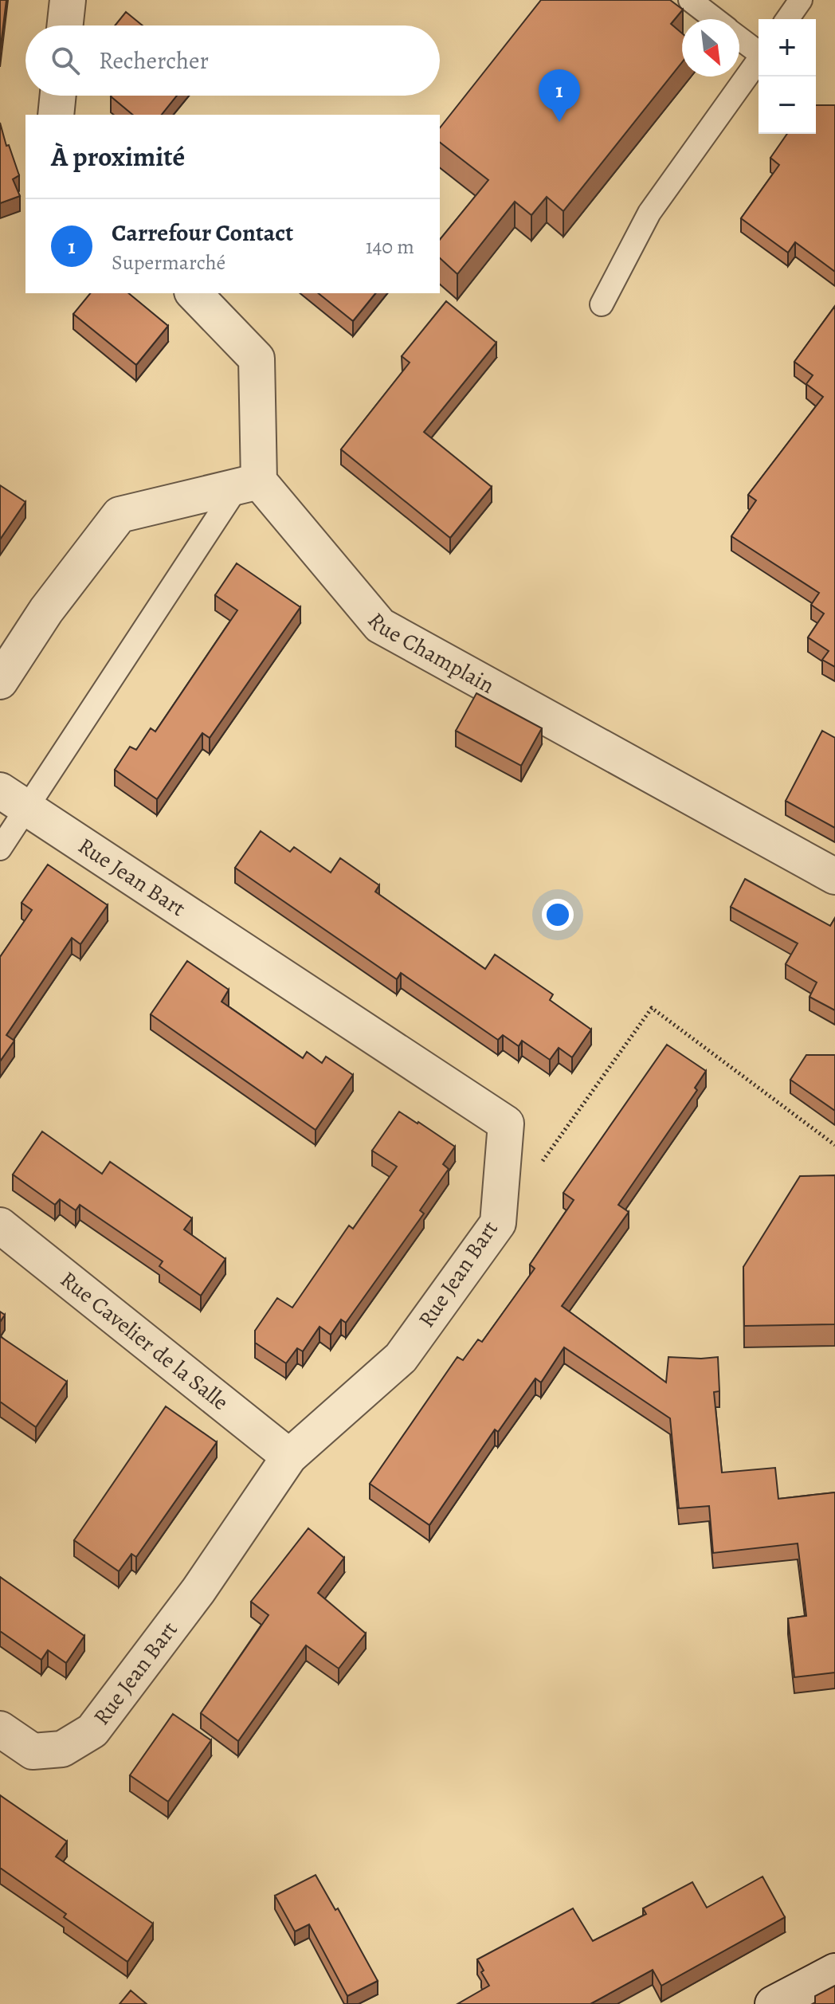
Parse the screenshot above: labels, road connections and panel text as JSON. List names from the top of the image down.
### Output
{
  "streets": {
    "street": ["Rue Champlain", "Rue Jean Bart", "Rue Cavelier de la Salle"]
  },
  "crossings": [
    ["Rue Jean Bart", "Rue Cavelier de la Salle"]
  ],
  "north": "bottom right",
  "page": {
    "map_buttons": ["+", "−"],
    "search": "Rechercher",
    "pins": "1",
    "heading": "À proximité",
    "list": [
      {
        "mark": "1",
        "name": "Carrefour Contact",
        "note": "Supermarché",
        "value": "140 m"
      }
    ]
  }
}
